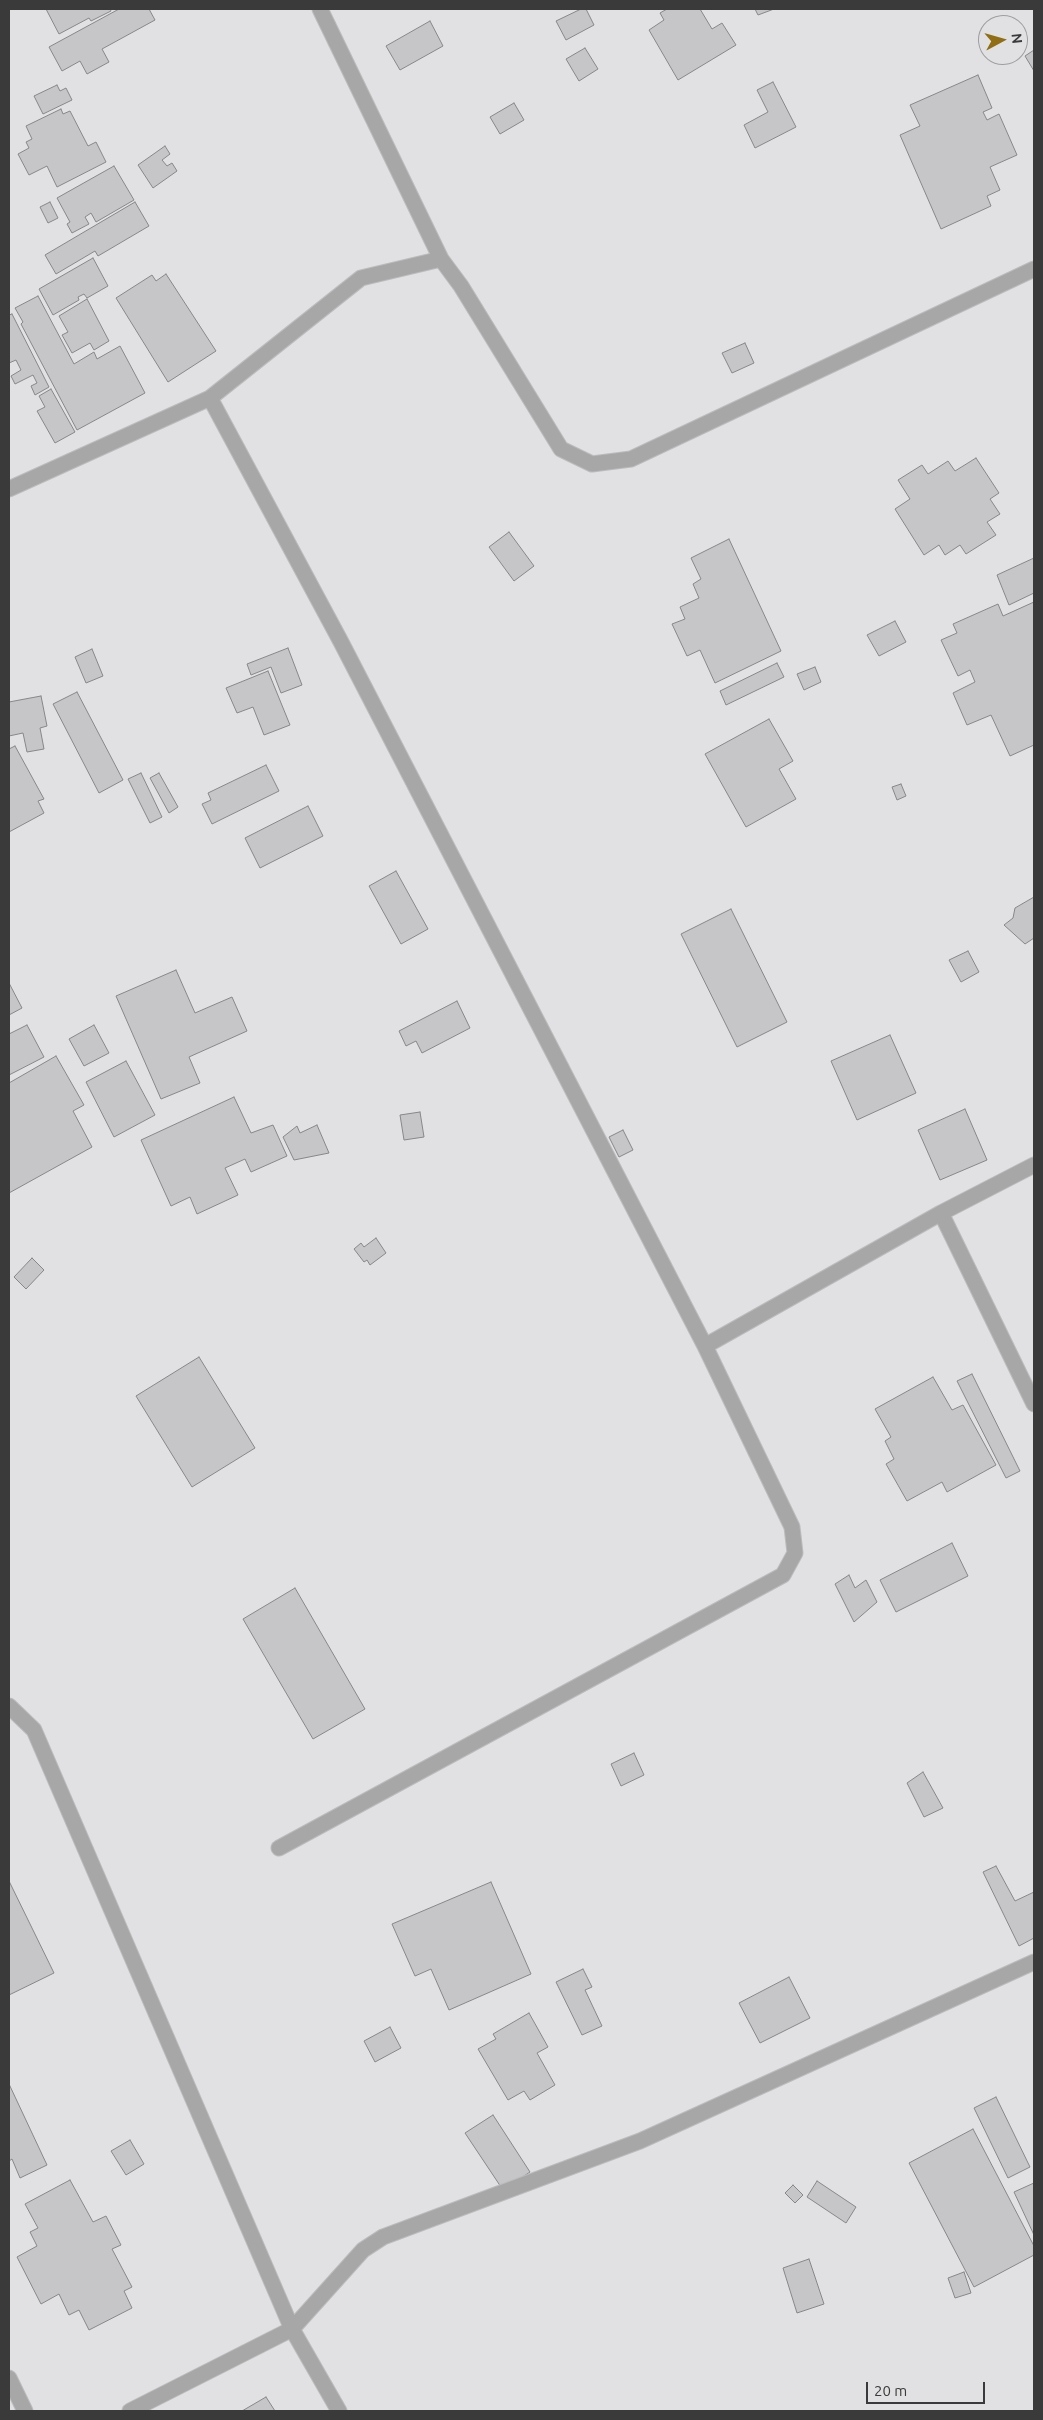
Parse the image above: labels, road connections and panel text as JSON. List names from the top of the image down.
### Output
{
  "scale_bar": "20 m",
  "north": "right"
}
